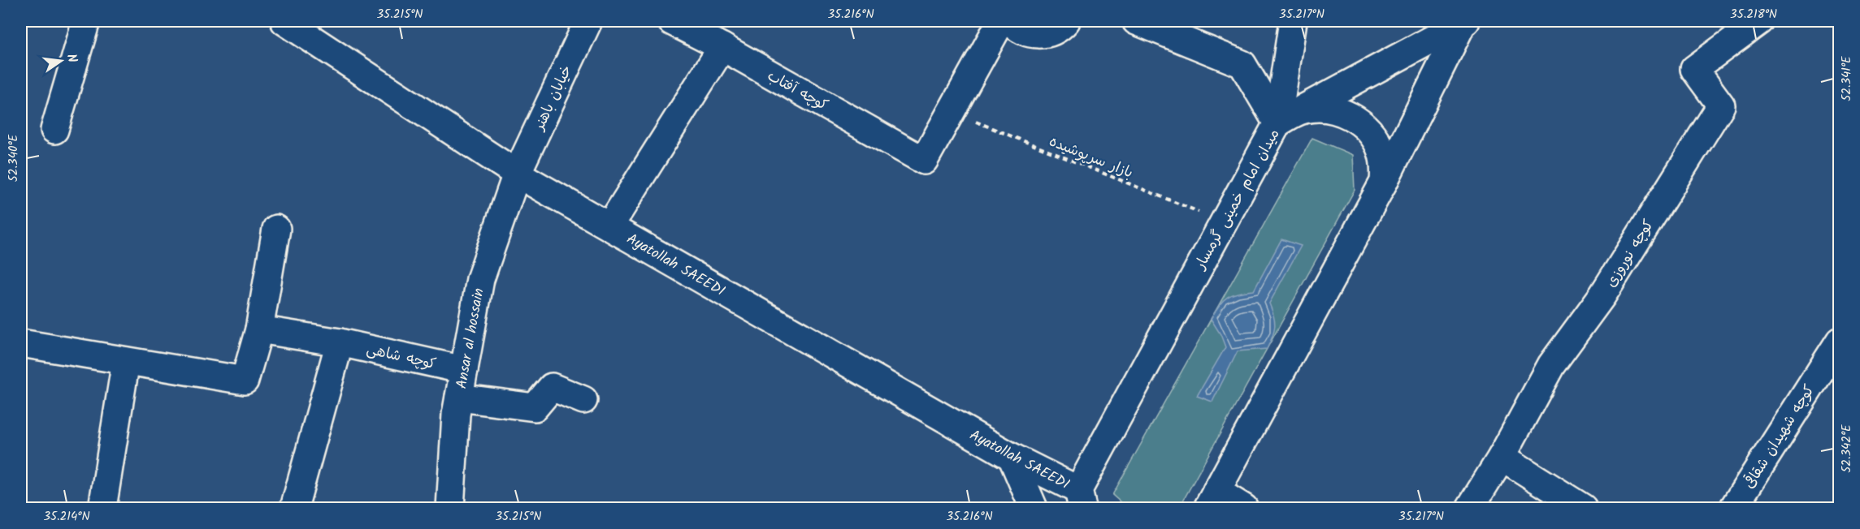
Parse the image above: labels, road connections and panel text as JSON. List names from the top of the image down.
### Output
{
  "streets": {
    "street": [
      "کوچه آفتاب",
      "خیابان باهنر",
      "میدان امام خمینی گرمسار",
      "کوچه نوروزی",
      "Ayatollah SAEEDI",
      "Ansar al hossain",
      "کوچه شاهی",
      "کوچه شهیدان شقاقی"
    ],
    "path": ["بازار سرپوشیده"]
  },
  "crossings": [
    ["کوچه آفتاب", "بازار سرپوشیده"],
    ["خیابان باهنر", "Ayatollah SAEEDI"],
    ["خیابان باهنر", "Ansar al hossain"],
    ["بازار سرپوشیده", "میدان امام خمینی گرمسار"],
    ["میدان امام خمینی گرمسار", "Ayatollah SAEEDI"],
    ["Ayatollah SAEEDI", "Ansar al hossain"],
    ["Ansar al hossain", "کوچه شاهی"]
  ],
  "north": "right",
  "coordinates": [
    "35.215°N",
    "35.216°N",
    "35.217°N",
    "35.218°N",
    "52.341°E",
    "52.340°E",
    "52.342°E",
    "35.214°N"
  ]
}
